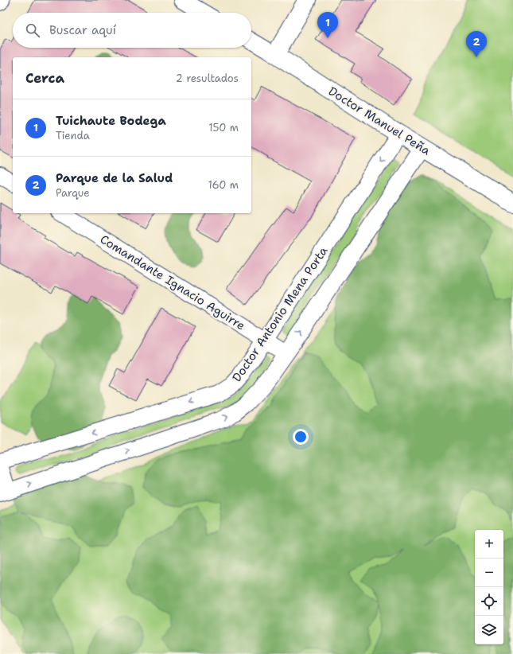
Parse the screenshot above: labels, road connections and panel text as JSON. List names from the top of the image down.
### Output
{
  "streets": {
    "street": ["Doctor Manuel Peña", "Comandante Ignacio Aguirre", "Doctor Antonio Mena Porta"]
  },
  "crossings": [
    ["Doctor Manuel Peña", "Doctor Antonio Mena Porta"],
    ["Comandante Ignacio Aguirre", "Doctor Antonio Mena Porta"]
  ],
  "page": {
    "pins": ["1", "2"],
    "search": "Buscar aquí",
    "heading": ["Cerca", "2 resultados"],
    "list": [
      {
        "mark": "1",
        "name": "Tuichaute Bodega",
        "note": "Tienda",
        "value": "150 m"
      },
      {
        "mark": "2",
        "name": "Parque de la Salud",
        "note": "Parque",
        "value": "160 m"
      }
    ],
    "map_buttons": ["+", "−"]
  }
}
